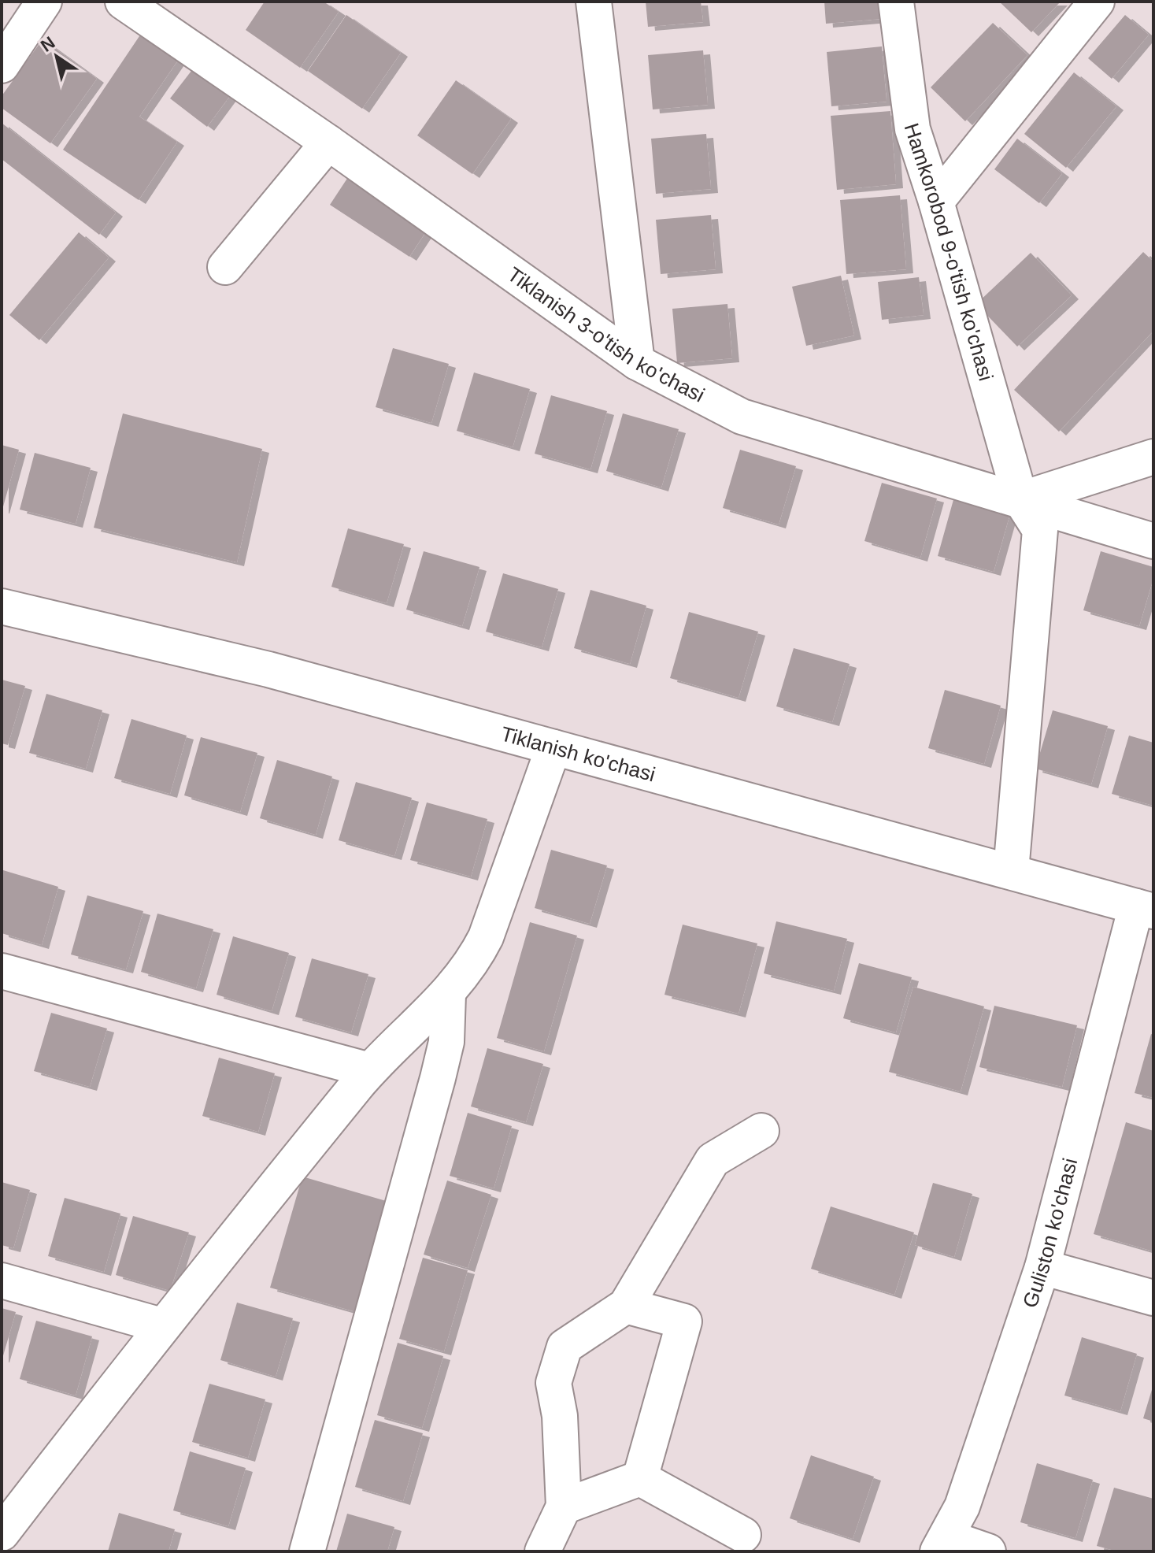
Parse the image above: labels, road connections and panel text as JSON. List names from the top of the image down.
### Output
{
  "streets": {
    "street": [
      "Hamkorobod 9-o'tish ko'chasi",
      "Tiklanish 3-o'tish ko'chasi",
      "Tiklanish ko'chasi",
      "Guliston ko'chasi"
    ]
  },
  "crossings": [
    ["Hamkorobod 9-o'tish ko'chasi", "Tiklanish 3-o'tish ko'chasi"],
    ["Hamkorobod 9-o'tish ko'chasi", "Tiklanish ko'chasi"],
    ["Tiklanish ko'chasi", "Guliston ko'chasi"]
  ],
  "north": "top left"
}
